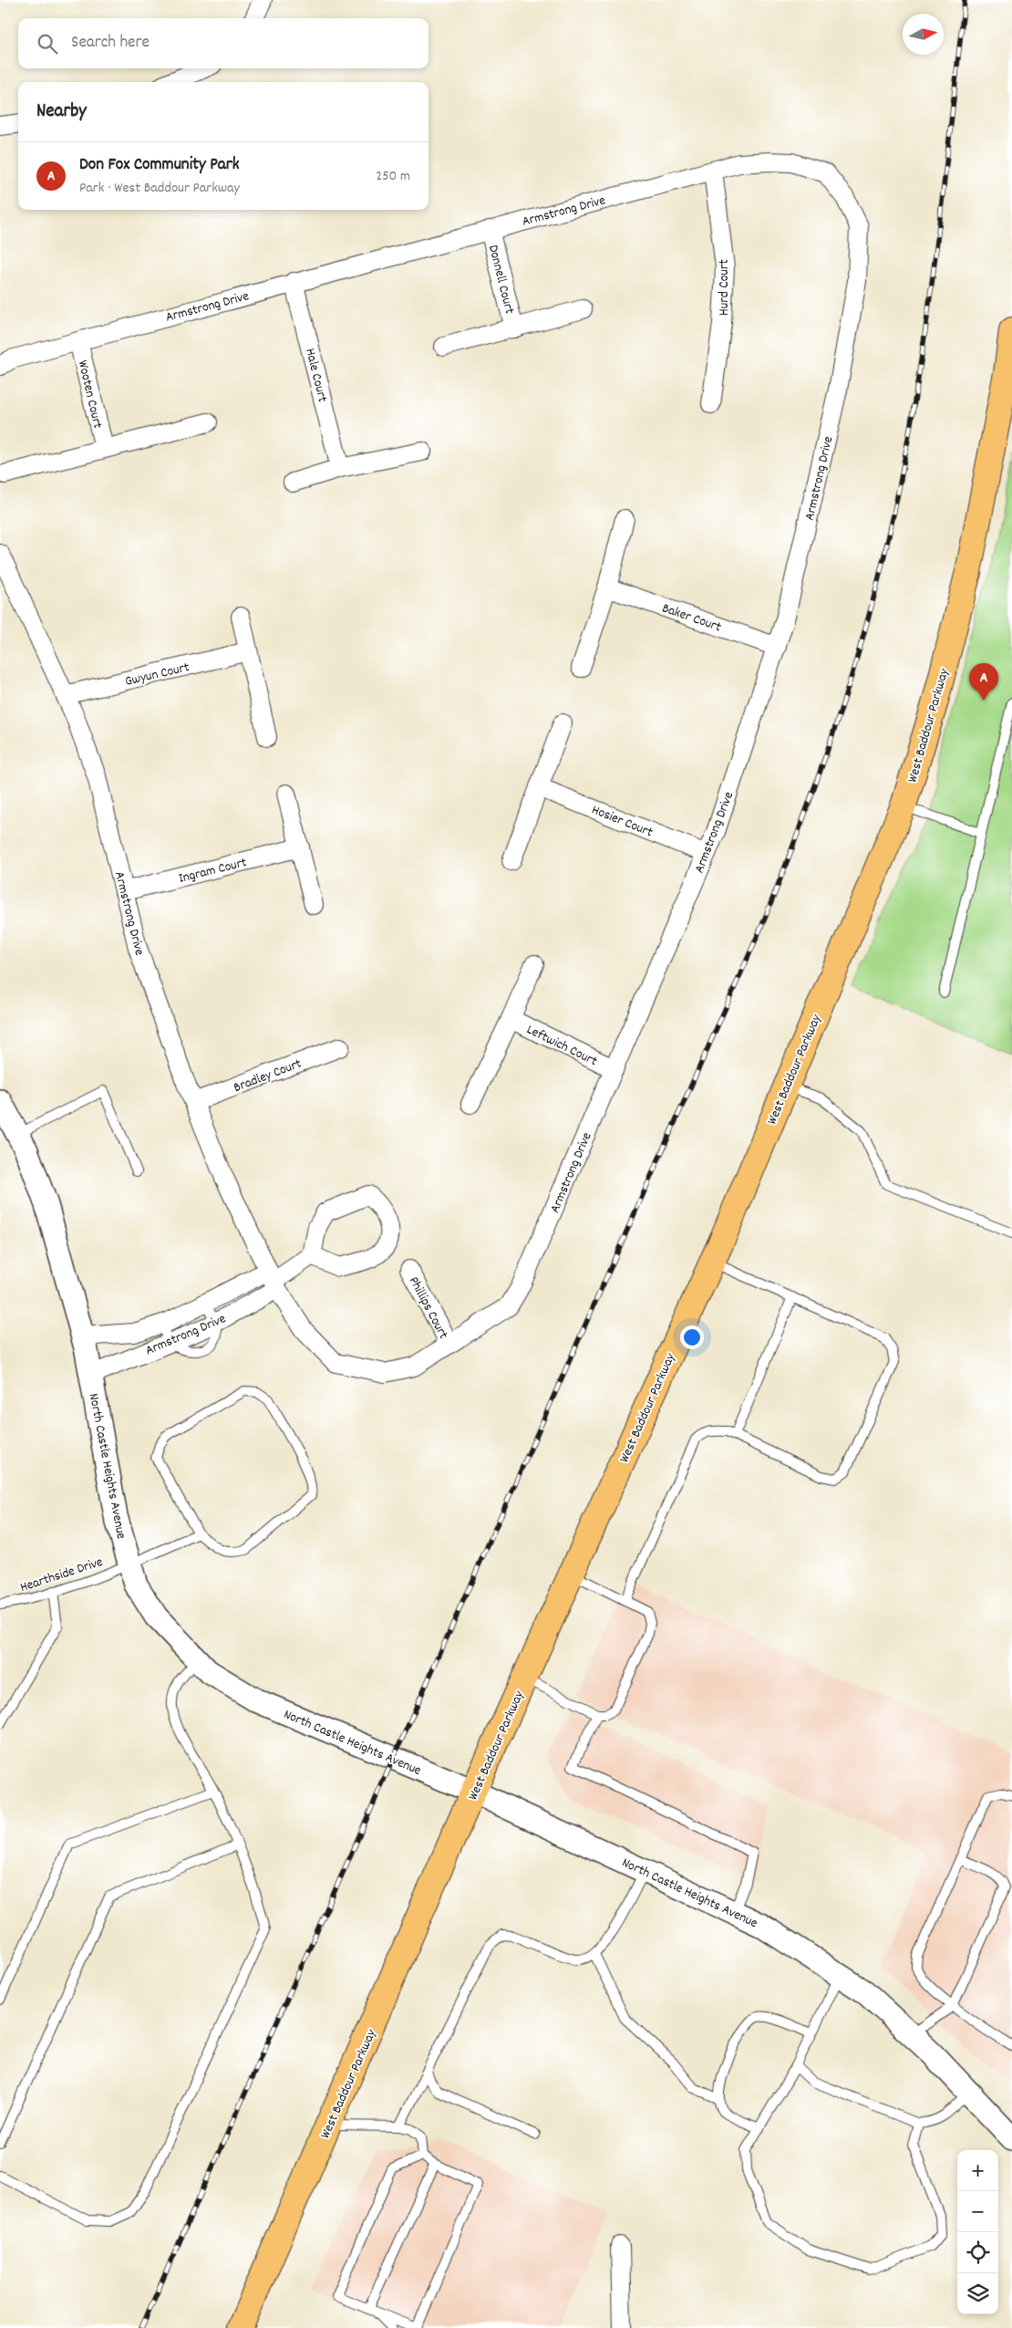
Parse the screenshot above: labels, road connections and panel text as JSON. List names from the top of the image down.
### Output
{
  "streets": {
    "main road": ["West Baddour Parkway"],
    "street": [
      "Armstrong Drive",
      "Donnell Court",
      "Hurd Court",
      "Hale Court",
      "Wooten Court",
      "Baker Court",
      "Gwyun Court",
      "Hosier Court",
      "Ingram Court",
      "Leftwich Court",
      "Bradley Court",
      "Phillips Court",
      "North Castle Heights Avenue"
    ],
    "lane": ["Hearthside Drive"]
  },
  "crossings": [
    ["Armstrong Drive", "Donnell Court"],
    ["Armstrong Drive", "Hurd Court"],
    ["Armstrong Drive", "Hale Court"],
    ["Armstrong Drive", "Wooten Court"],
    ["Armstrong Drive", "Baker Court"],
    ["Armstrong Drive", "Gwyun Court"],
    ["Armstrong Drive", "Hosier Court"],
    ["Armstrong Drive", "Ingram Court"],
    ["Armstrong Drive", "Leftwich Court"],
    ["Armstrong Drive", "Bradley Court"],
    ["Armstrong Drive", "Phillips Court"],
    ["Armstrong Drive", "North Castle Heights Avenue"],
    ["West Baddour Parkway", "North Castle Heights Avenue"],
    ["North Castle Heights Avenue", "Hearthside Drive"]
  ],
  "north": "right",
  "page": {
    "search": "Search here",
    "heading": "Nearby",
    "list": [
      {
        "mark": "A",
        "name": "Don Fox Community Park",
        "note": "Park · West Baddour Parkway",
        "value": "250 m"
      }
    ],
    "pins": "A",
    "map_buttons": ["+", "−"]
  }
}
